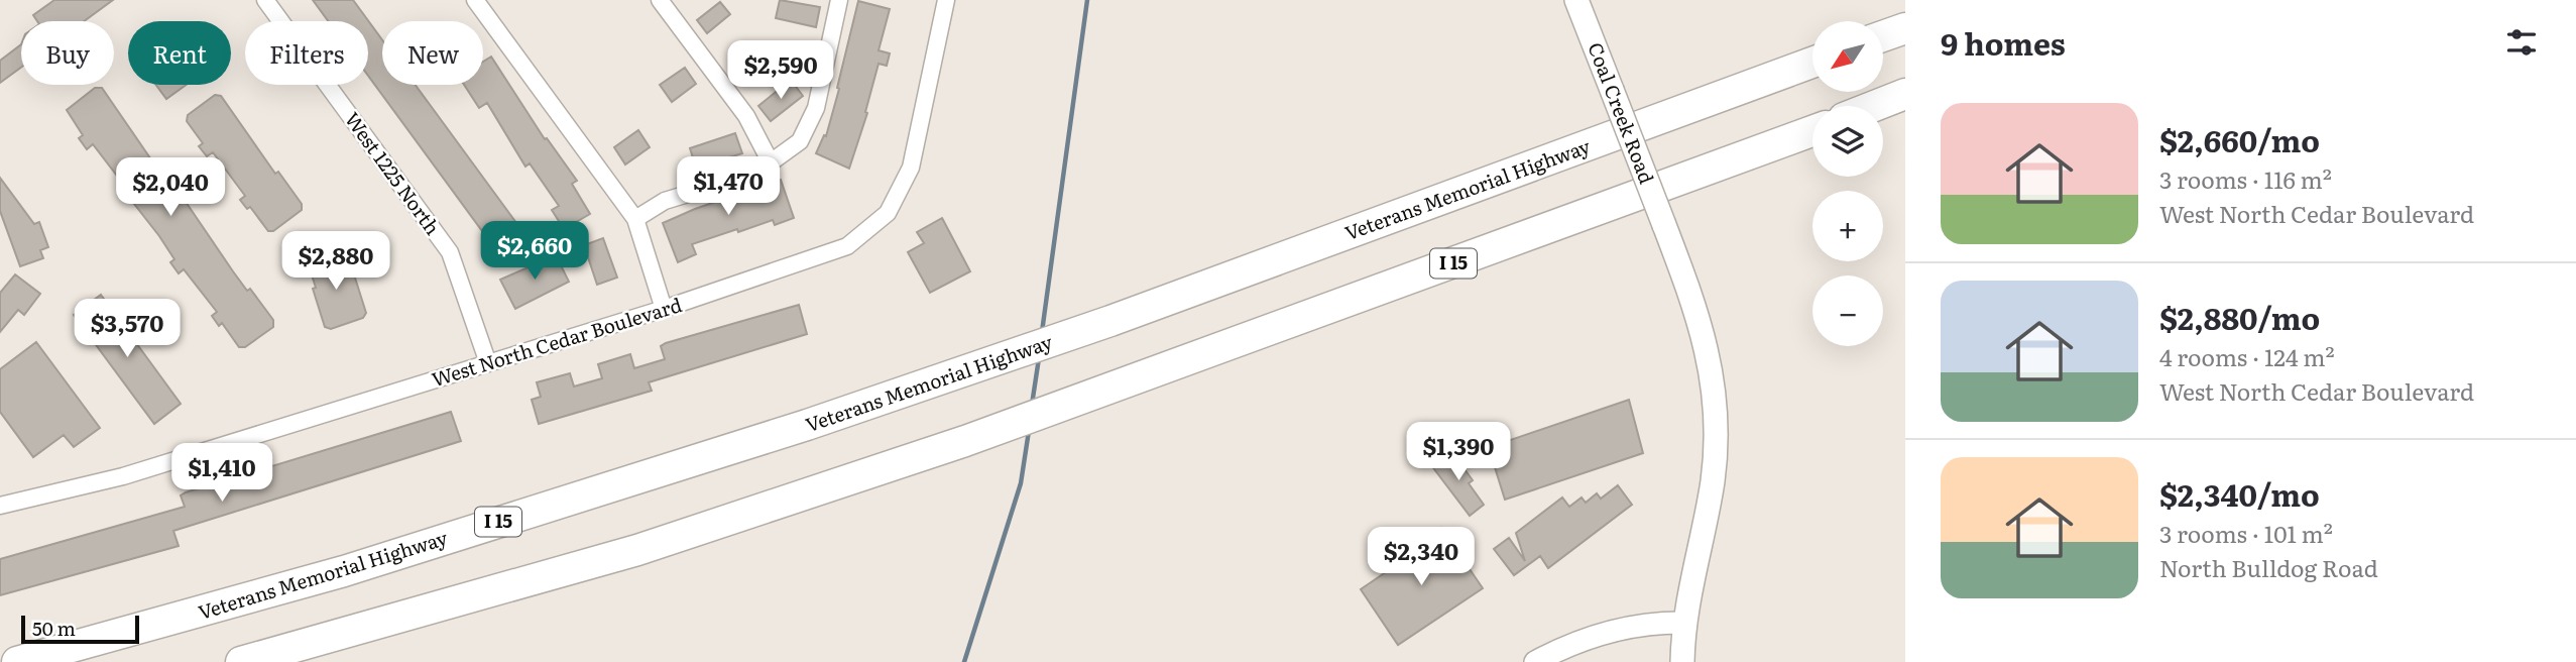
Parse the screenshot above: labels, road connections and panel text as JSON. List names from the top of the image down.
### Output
{
  "streets": {
    "highway": ["Veterans Memorial Highway", "I 15"],
    "main road": ["Coal Creek Road"],
    "street": ["West 1225 North", "West North Cedar Boulevard"]
  },
  "crossings": [
    ["West 1225 North", "West North Cedar Boulevard"]
  ],
  "scale_bar": "50 m",
  "north": "bottom left",
  "page": {
    "heading": "9 homes",
    "map_buttons": ["+", "−"],
    "chip": [
      "Buy",
      "Rent",
      "Filters",
      "New"
    ],
    "price": [
      "$2,590",
      "$1,470",
      "$2,040",
      "$2,660",
      "$2,880",
      "$3,570",
      "$1,390",
      "$1,410",
      "$2,340"
    ],
    "list": [
      {
        "name": "$2,660/mo",
        "note": "3 rooms · 116 m² · West North Cedar Boulevard"
      },
      {
        "name": "$2,880/mo",
        "note": "4 rooms · 124 m² · West North Cedar Boulevard"
      },
      {
        "name": "$2,340/mo",
        "note": "3 rooms · 101 m² · North Bulldog Road"
      }
    ],
    "scale": "50 m"
  }
}
